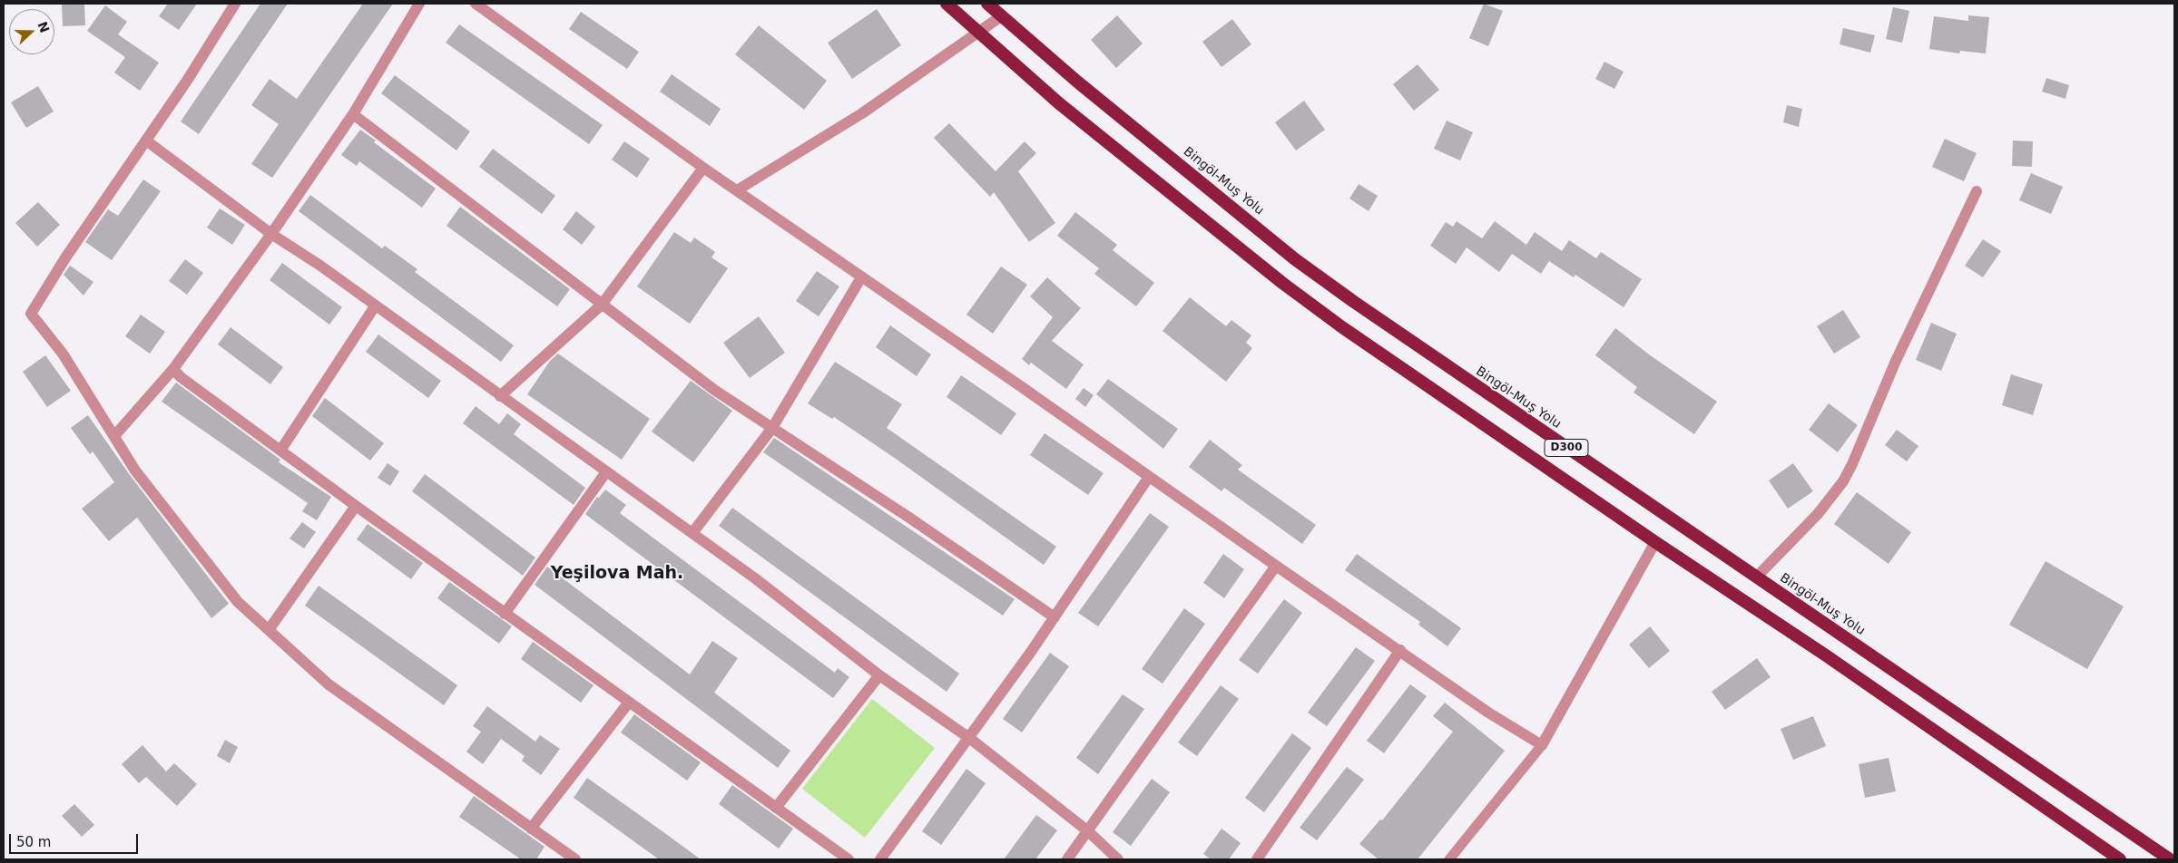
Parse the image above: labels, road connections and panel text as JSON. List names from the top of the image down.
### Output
{
  "streets": {
    "highway": ["Bingöl-Muş Yolu", "D300"]
  },
  "districts": ["Yeşilova Mah."],
  "scale_bar": "50 m",
  "north": "right"
}
